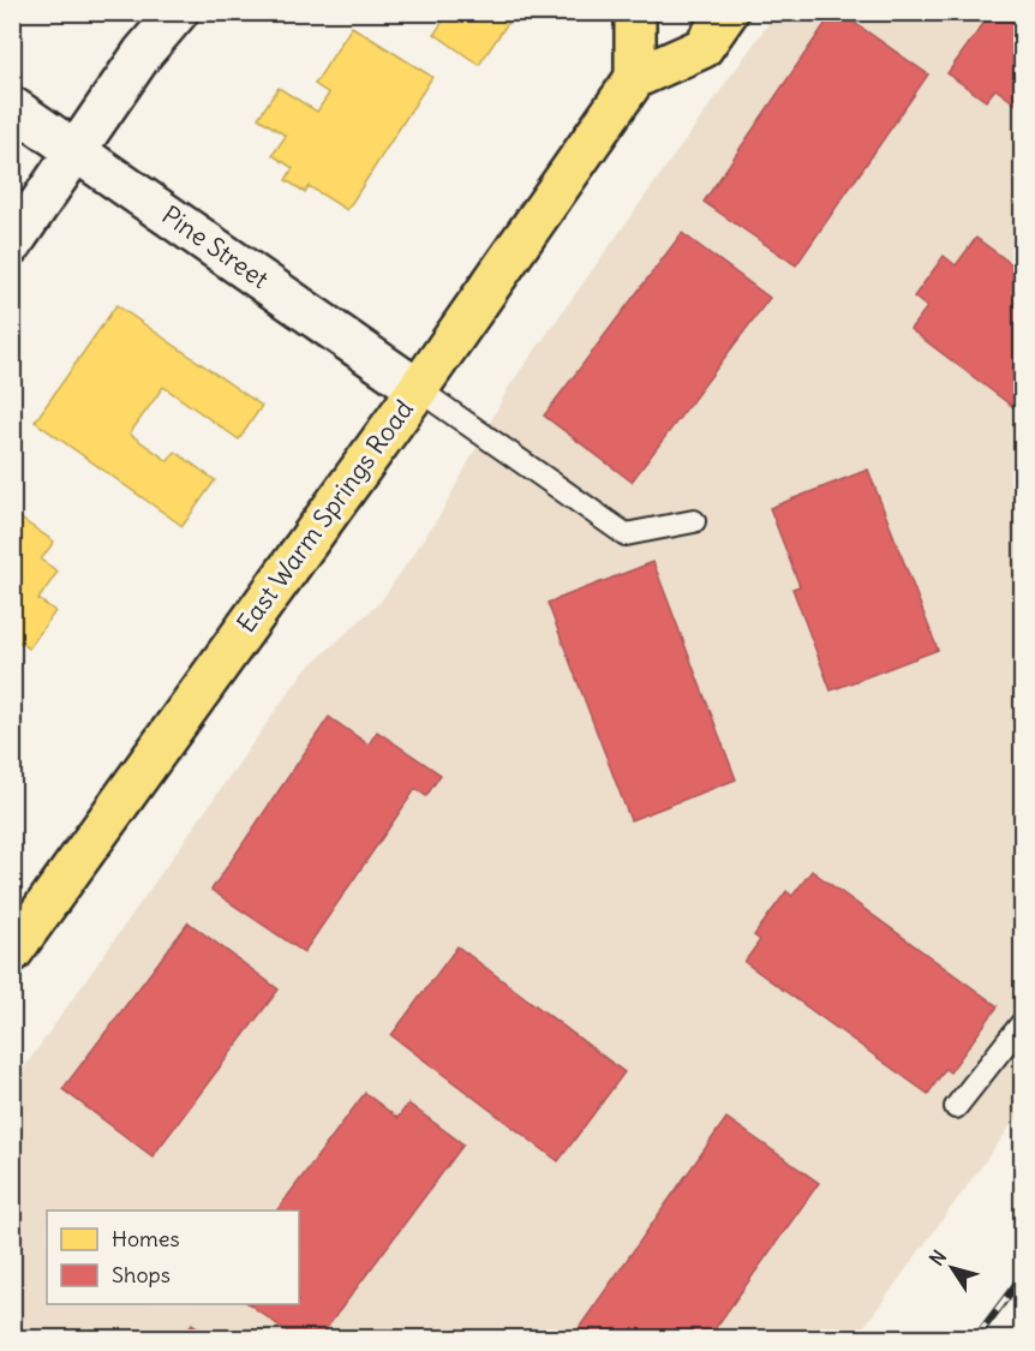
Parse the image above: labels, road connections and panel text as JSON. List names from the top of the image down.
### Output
{
  "streets": {
    "main road": ["East Warm Springs Road"],
    "street": ["Pine Street"]
  },
  "crossings": [
    ["Pine Street", "East Warm Springs Road"]
  ],
  "legend": ["Homes", "Shops"],
  "north": "top left"
}
